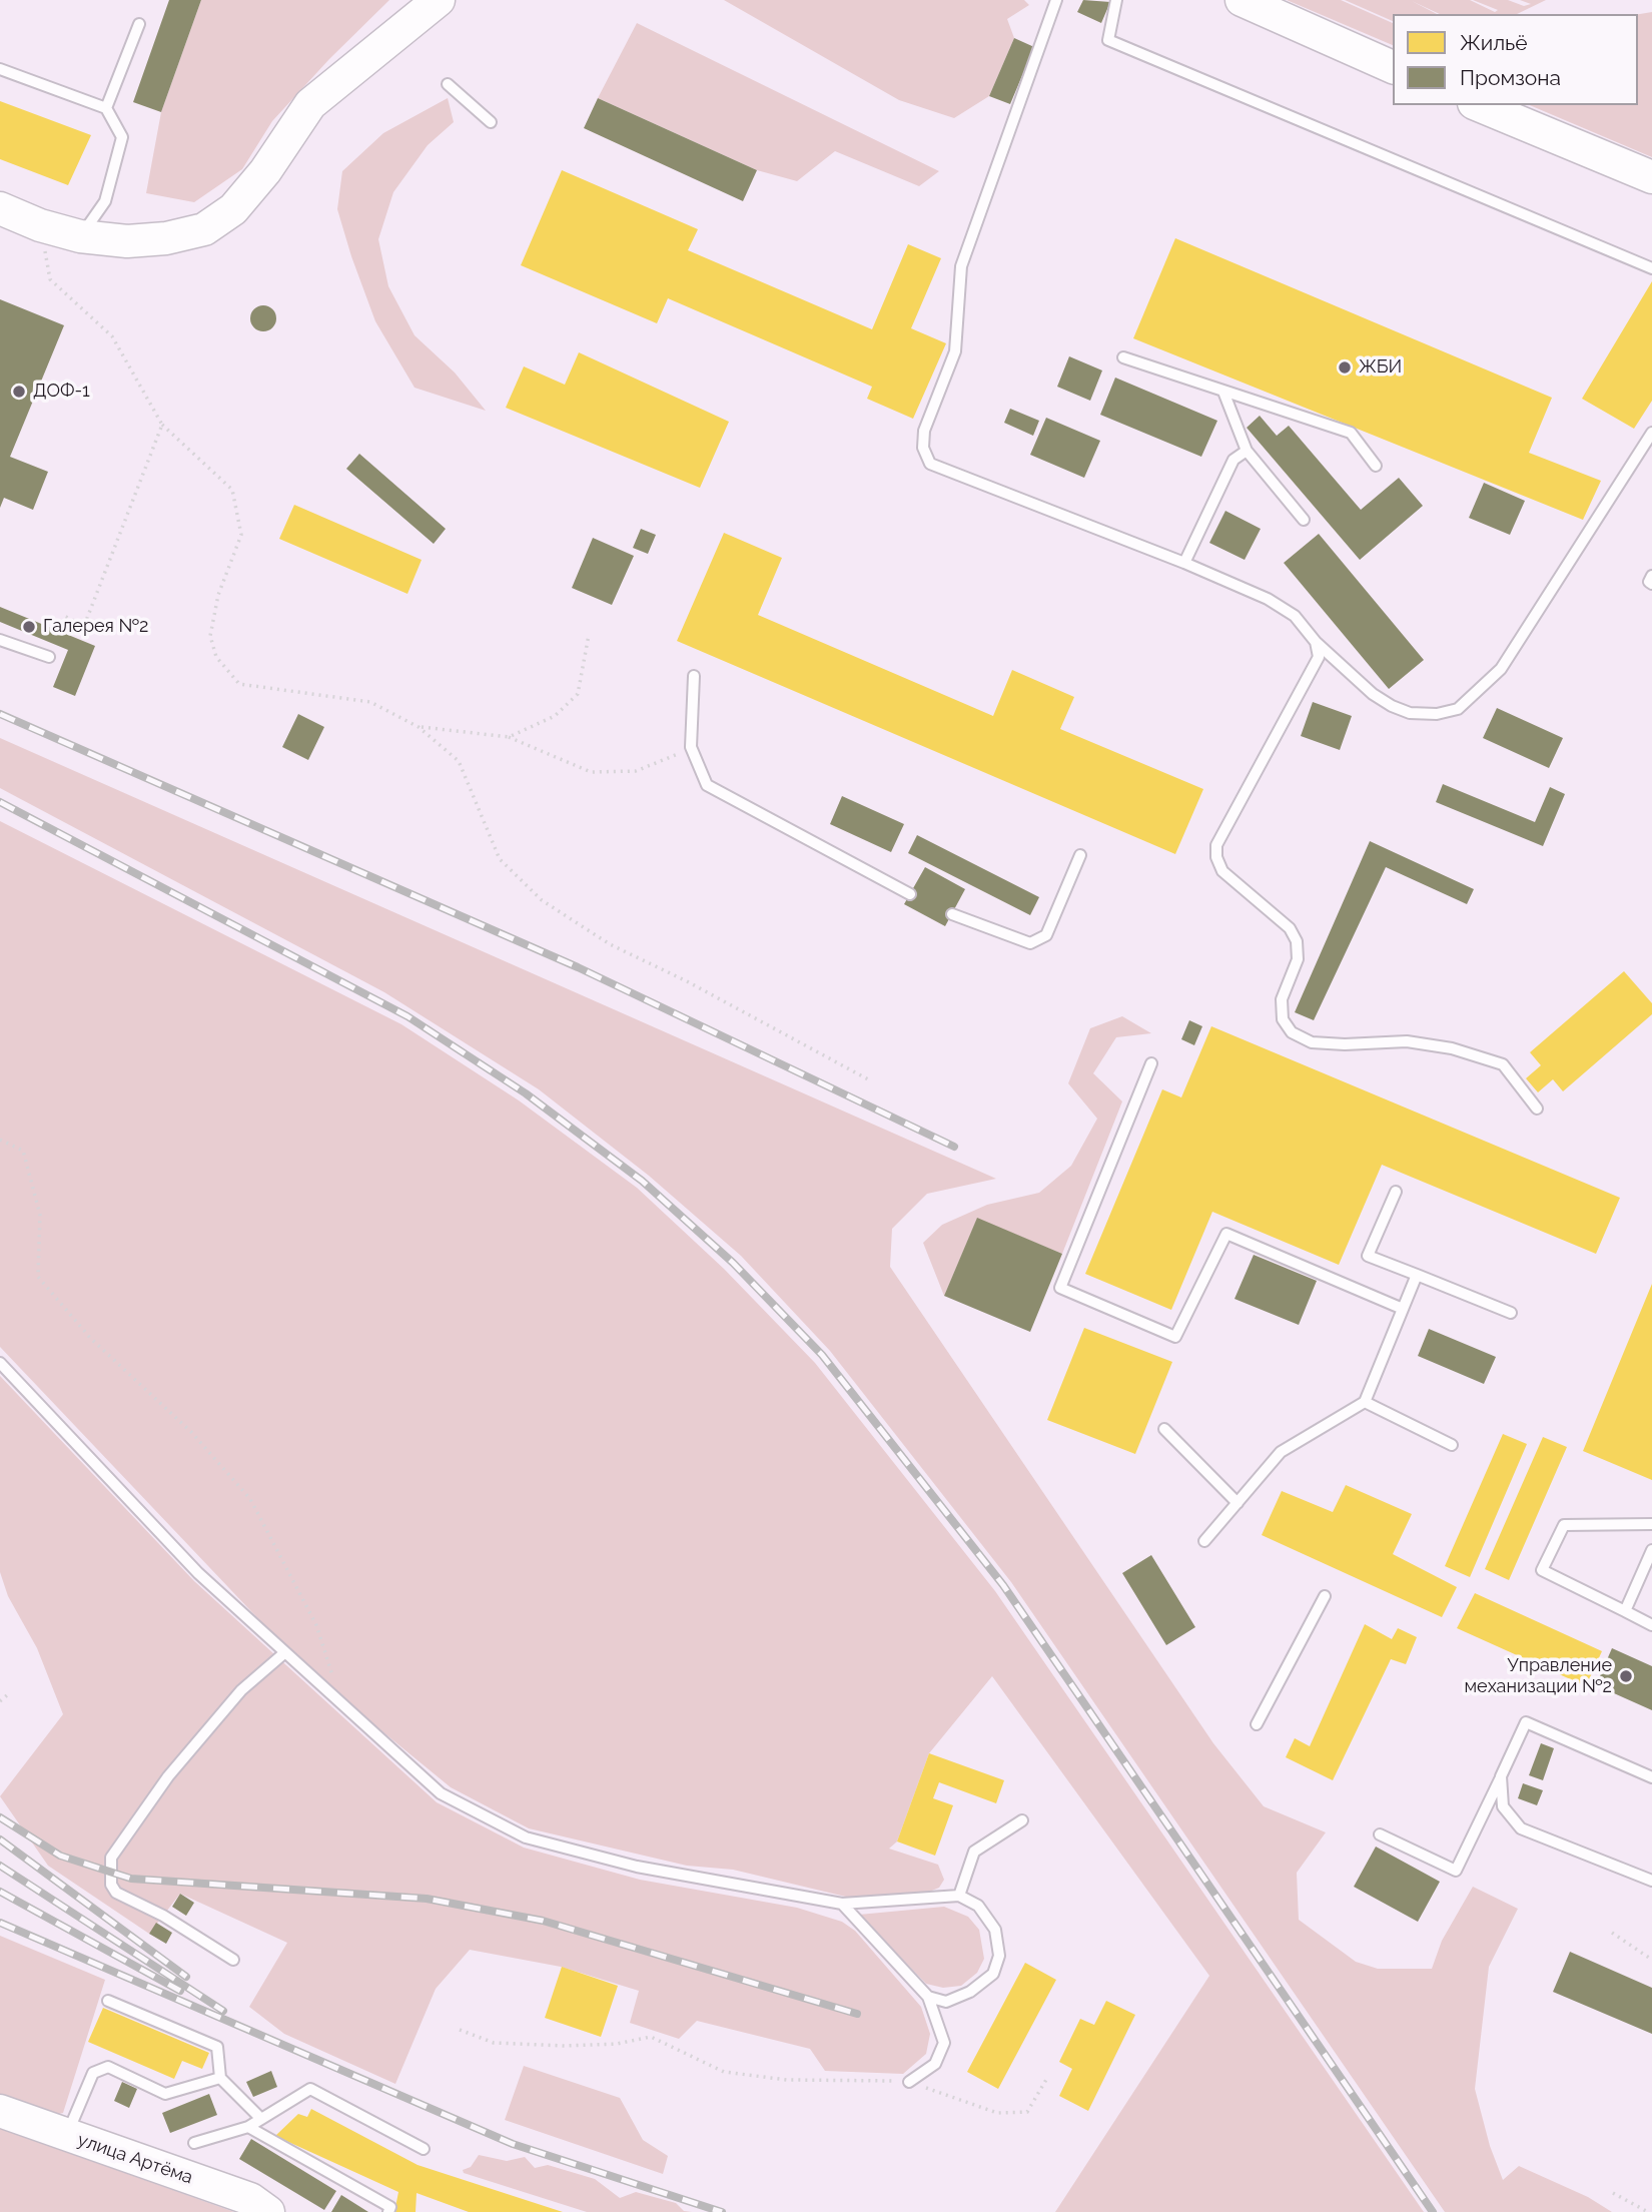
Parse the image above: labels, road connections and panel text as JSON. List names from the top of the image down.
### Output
{
  "streets": {
    "street": ["улица Артёма"]
  },
  "places": [
    "ЖБИ",
    "ДОФ-1",
    "Галерея №2",
    "Управление механизации №2"
  ],
  "legend": ["Жильё", "Промзона"]
}
